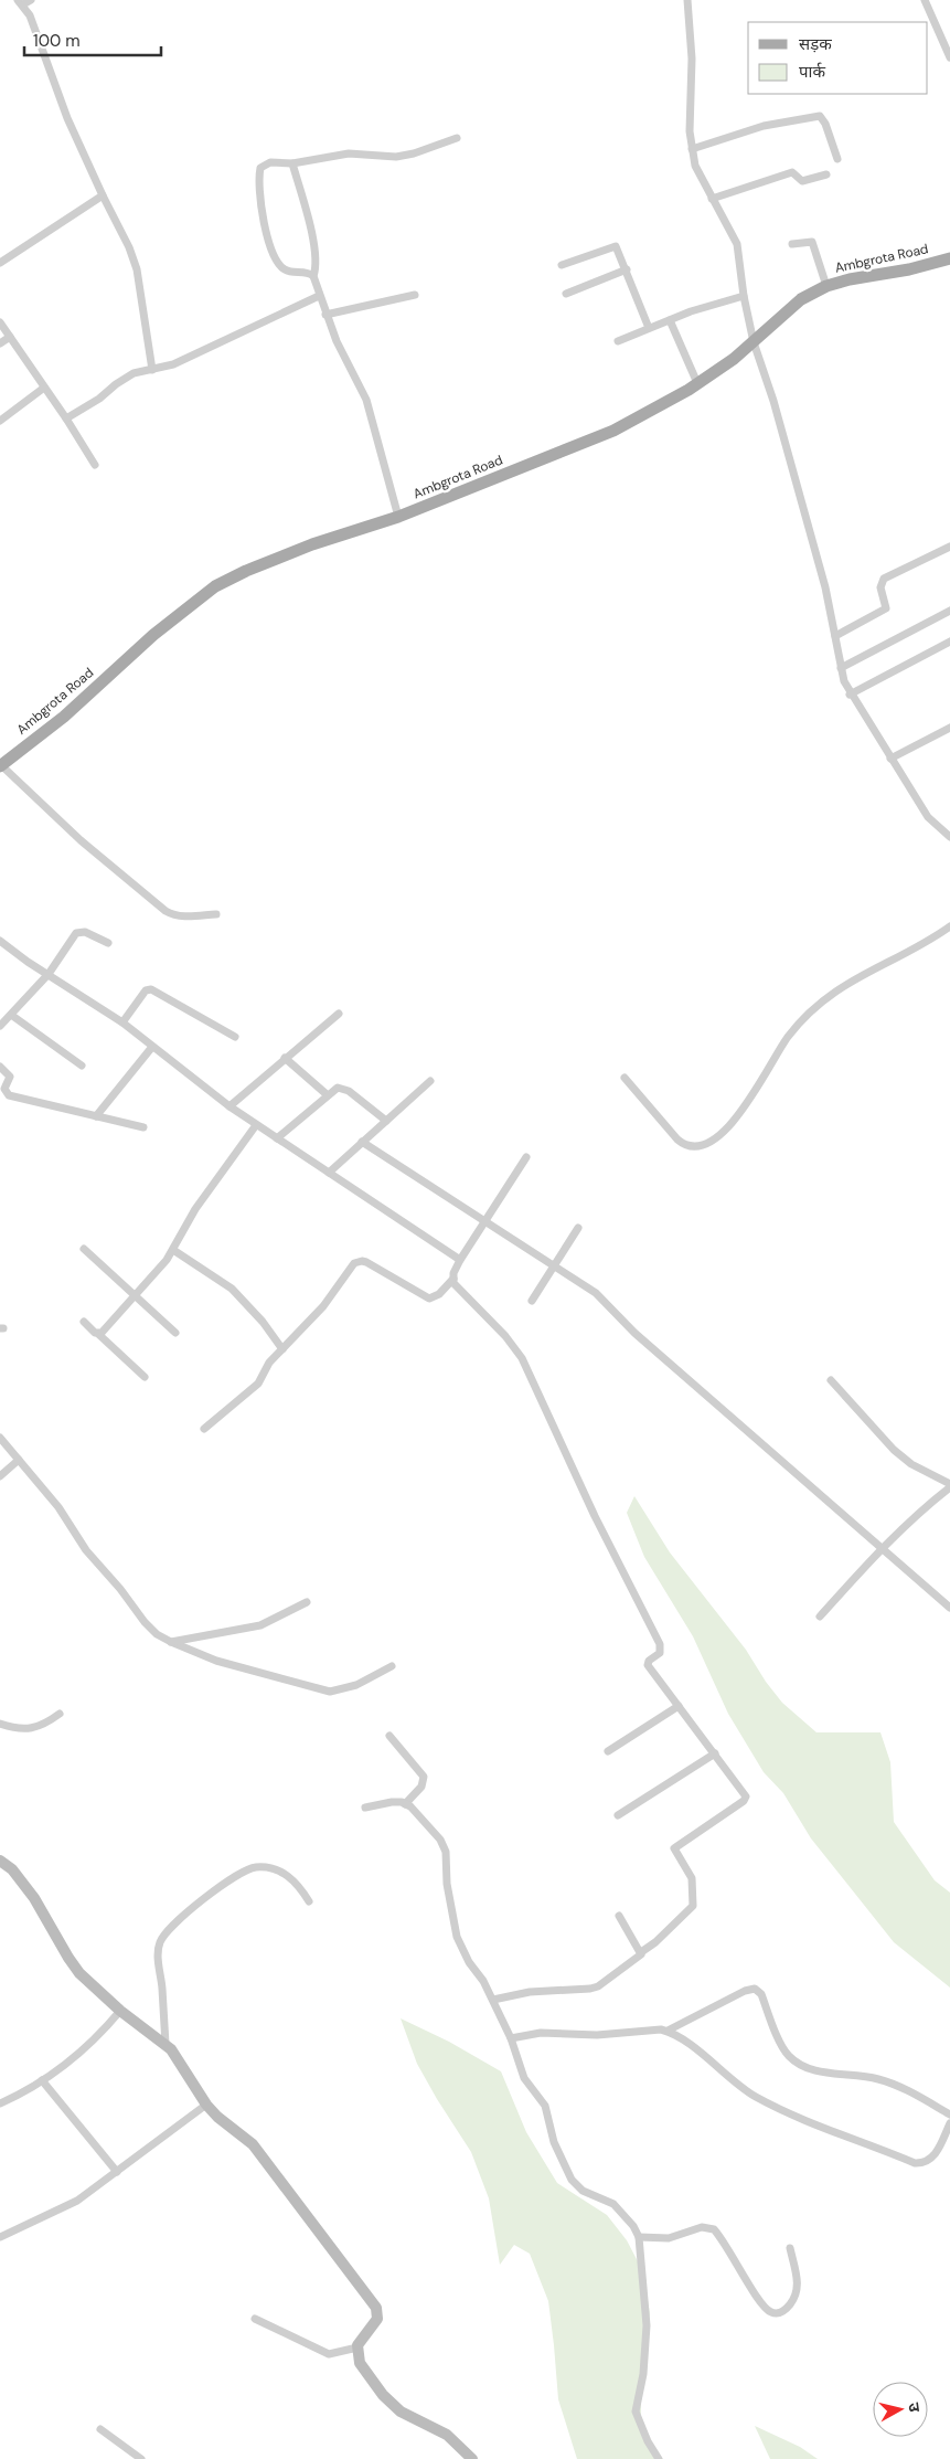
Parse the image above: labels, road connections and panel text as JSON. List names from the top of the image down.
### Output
{
  "streets": {
    "main road": ["Ambgrota Road"]
  },
  "legend": ["सड़क", "पार्क"],
  "scale_bar": "100 m",
  "north": "right"
}
